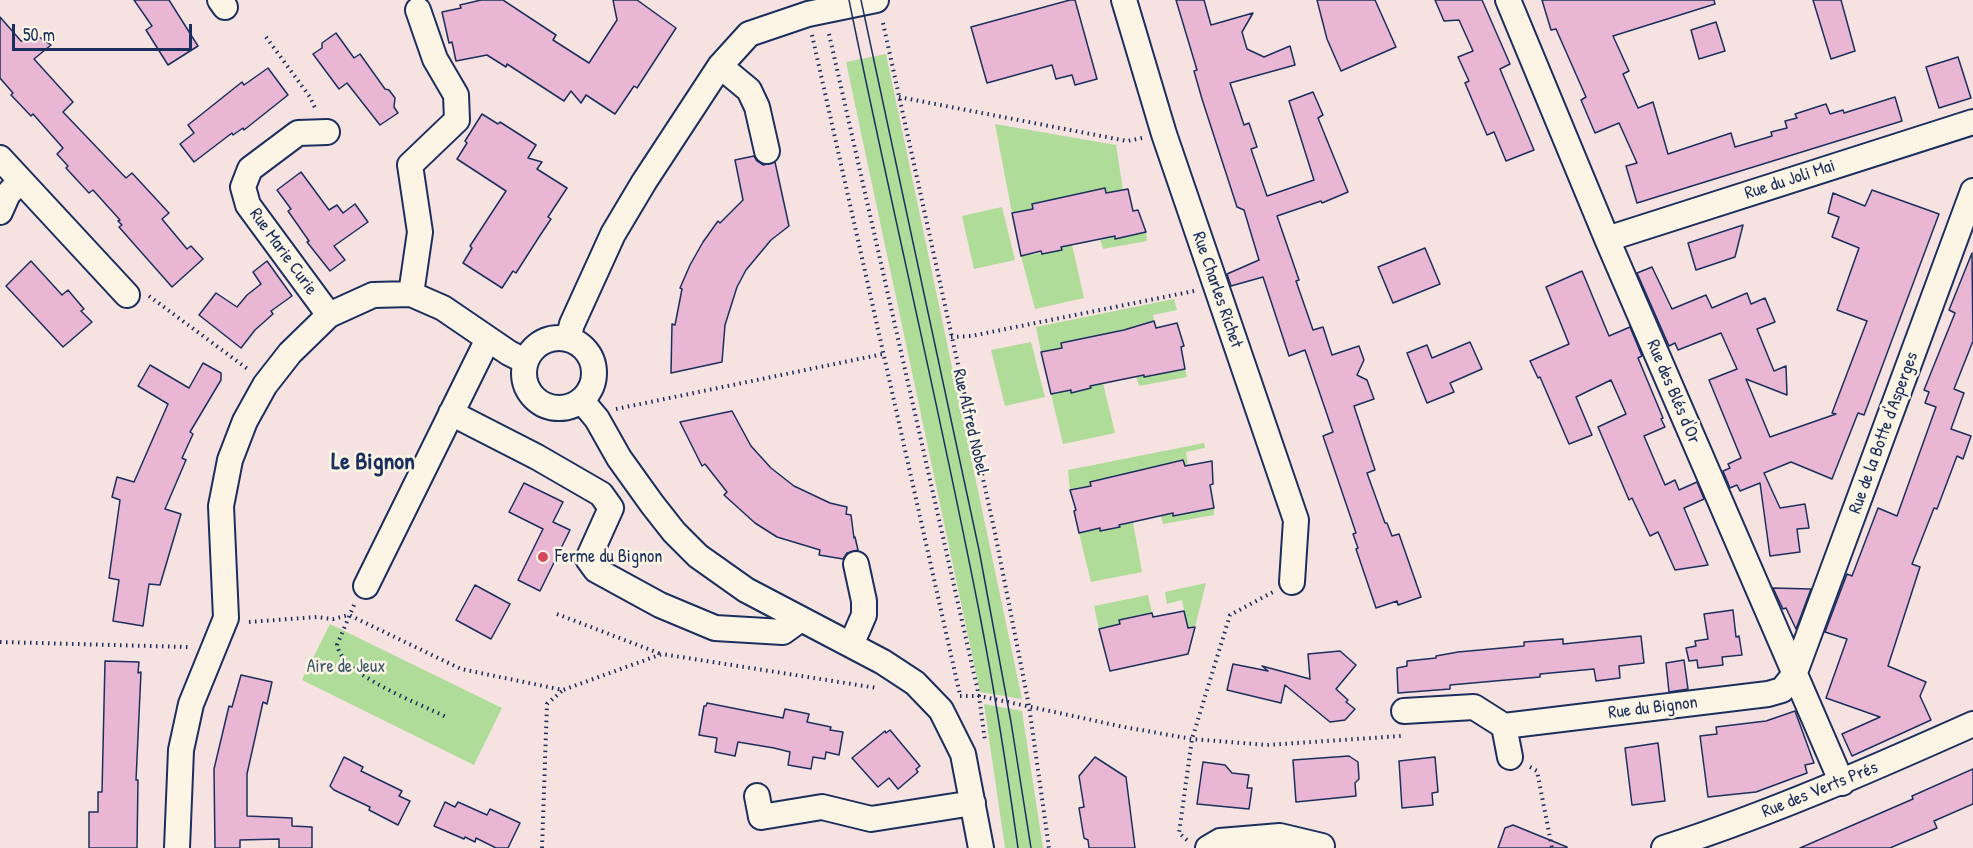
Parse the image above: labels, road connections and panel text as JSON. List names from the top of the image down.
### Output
{
  "streets": {
    "street": [
      "Rue du Joli Mai",
      "Rue Marie Curie",
      "Rue Charles Richet",
      "Rue des Blés d'Or",
      "Rue de la Botte d'Asperges",
      "Rue du Bignon",
      "Rue des Verts Prés"
    ],
    "path": ["Rue Alfred Nobel"]
  },
  "crossings": [
    ["Rue du Joli Mai", "Rue des Blés d'Or"],
    ["Rue des Blés d'Or", "Rue de la Botte d'Asperges"],
    ["Rue des Blés d'Or", "Rue du Bignon"],
    ["Rue des Blés d'Or", "Rue des Verts Prés"],
    ["Rue de la Botte d'Asperges", "Rue du Bignon"]
  ],
  "districts": ["Le Bignon"],
  "parks": ["Aire de Jeux"],
  "places": ["Ferme du Bignon"],
  "scale_bar": "50 m"
}
